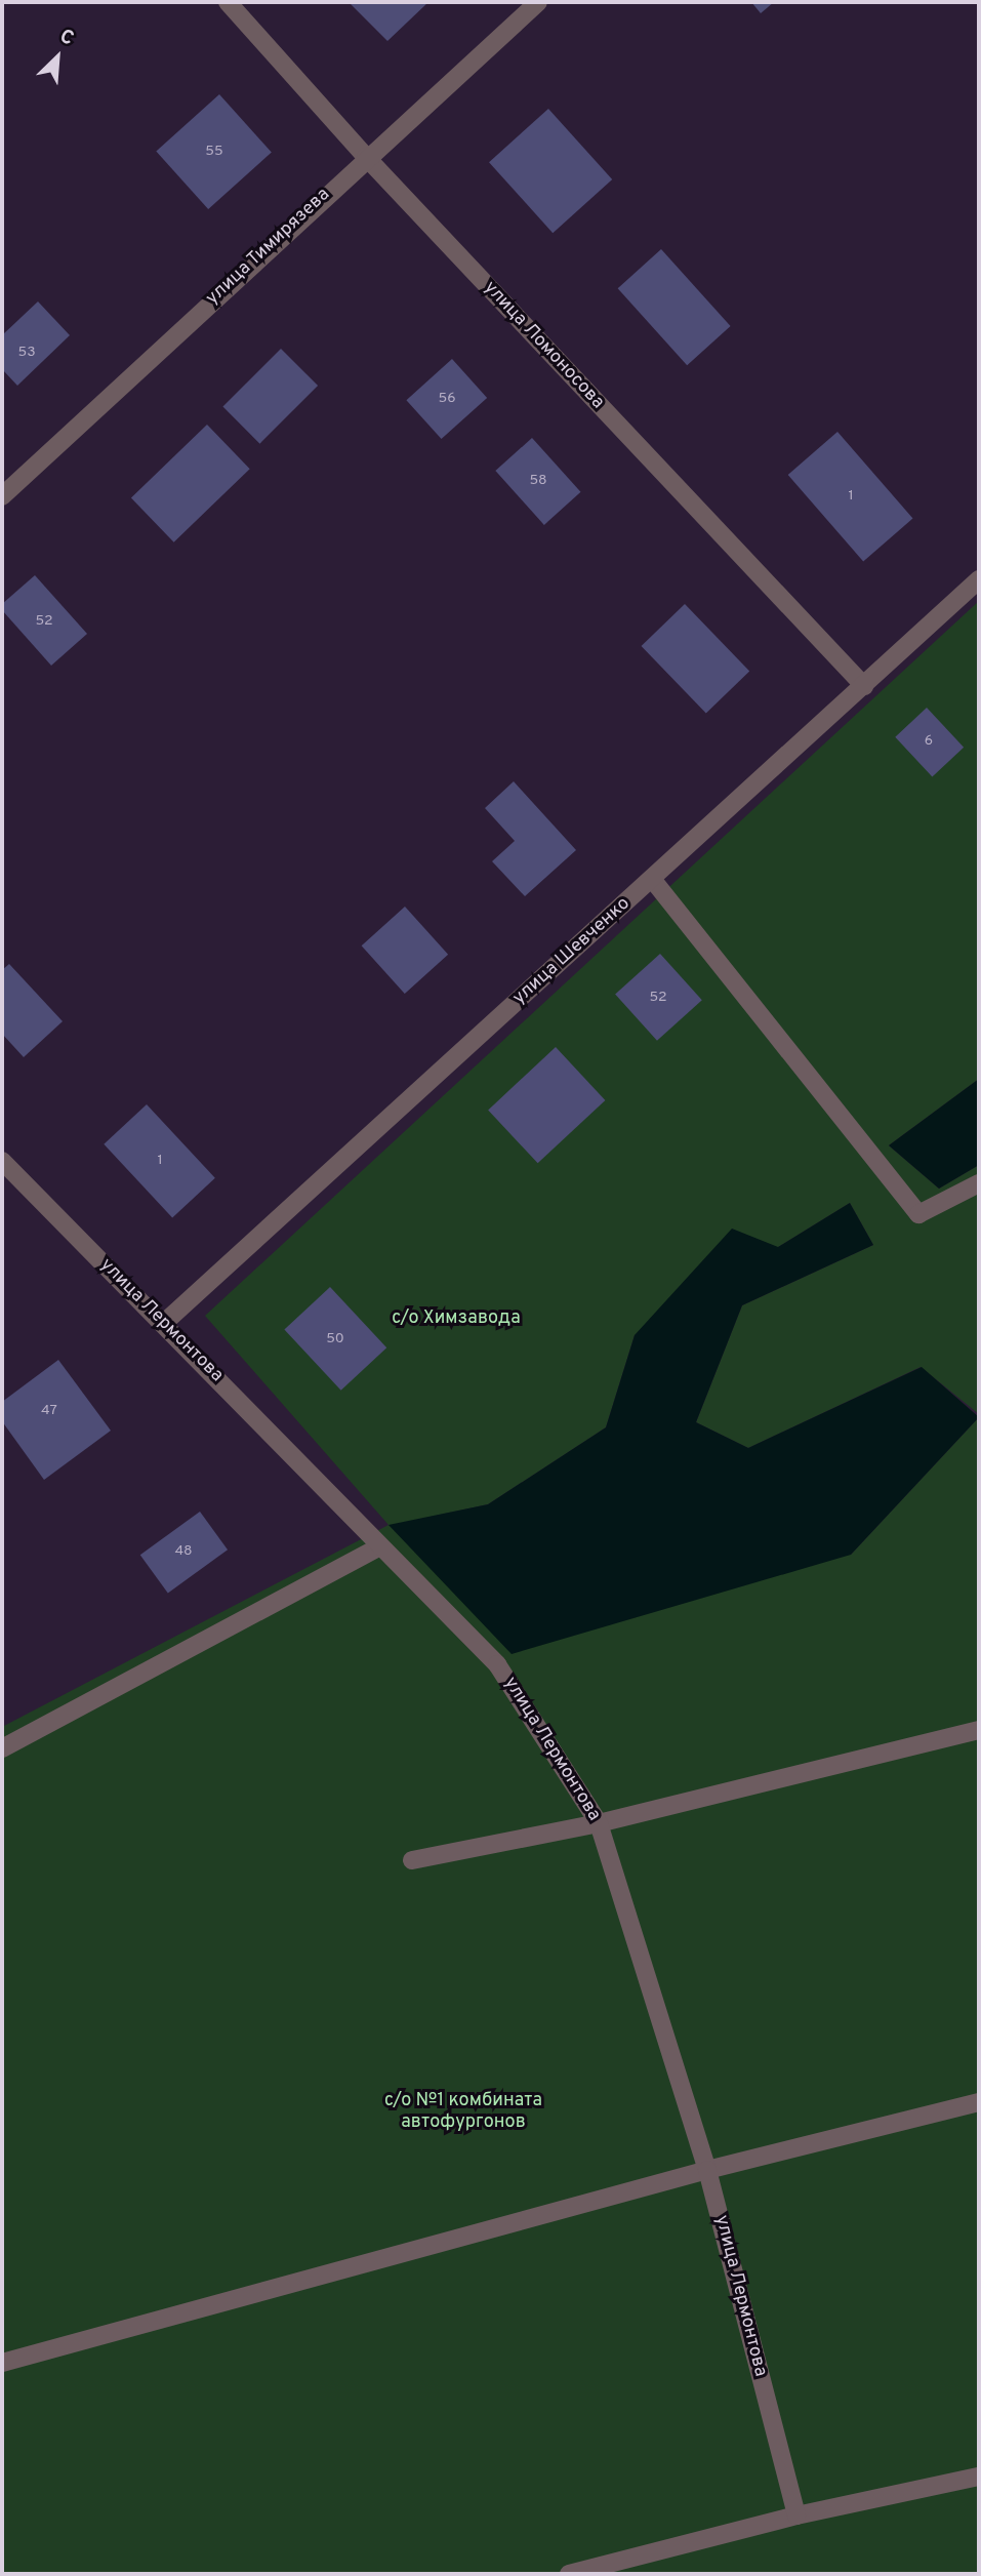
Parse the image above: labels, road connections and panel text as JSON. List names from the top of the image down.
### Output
{
  "streets": {
    "street": [
      "улица Тимирязева",
      "улица Ломоносова",
      "улица Шевченко",
      "улица Лермонтова"
    ]
  },
  "crossings": [
    ["улица Тимирязева", "улица Ломоносова"],
    ["улица Ломоносова", "улица Шевченко"],
    ["улица Шевченко", "улица Лермонтова"]
  ],
  "parks": ["с/о Химзавода", "с/о №1 комбината автофургонов"],
  "house_numbers": [
    "55",
    "53",
    "56",
    "58",
    "1",
    "52",
    "6",
    "52",
    "1",
    "50",
    "47",
    "48"
  ],
  "north": "top right"
}
